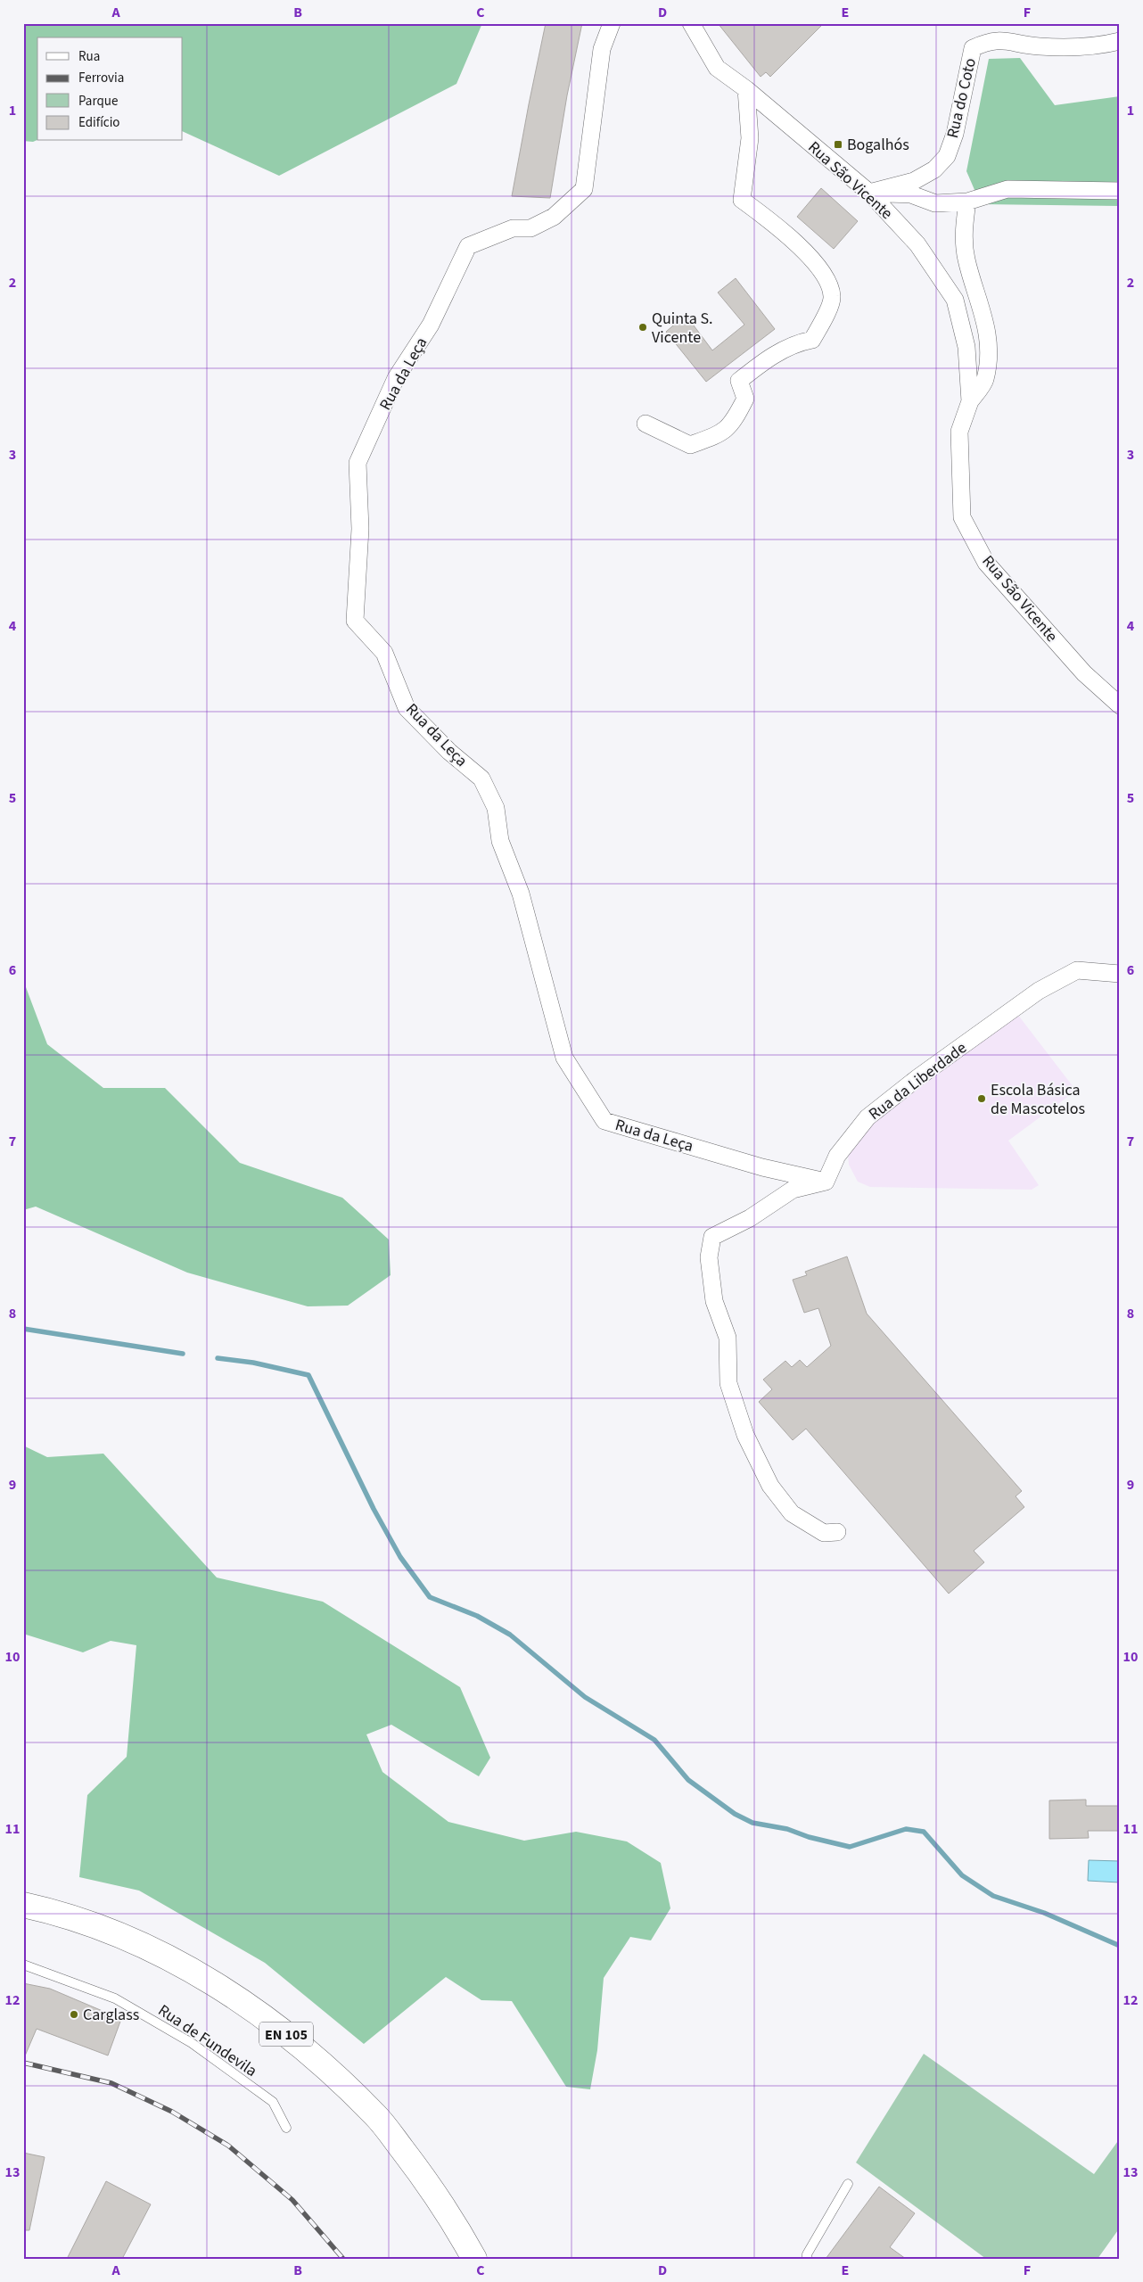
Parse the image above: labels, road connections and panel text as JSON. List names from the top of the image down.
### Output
{
  "streets": {
    "main road": ["EN 105"],
    "street": [
      "Rua do Coto",
      "Rua São Vicente",
      "Rua da Leça",
      "Rua da Liberdade"
    ],
    "lane": ["Rua de Fundevila"]
  },
  "crossings": [
    ["Rua do Coto", "Rua São Vicente"],
    ["Rua da Leça", "Rua da Liberdade"]
  ],
  "places": {
    "transit": ["Bogalhós"],
    "other": ["Quinta S. Vicente", "Escola Básica de Mascotelos", "Carglass"]
  },
  "legend": [
    "Rua",
    "Ferrovia",
    "Parque",
    "Edifício"
  ],
  "grid": {
    "columns": [
      "A",
      "B",
      "C",
      "D",
      "E",
      "F"
    ],
    "rows": [
      "1",
      "2",
      "3",
      "4",
      "5",
      "6",
      "7",
      "8",
      "9",
      "10",
      "11",
      "12",
      "13"
    ]
  }
}
